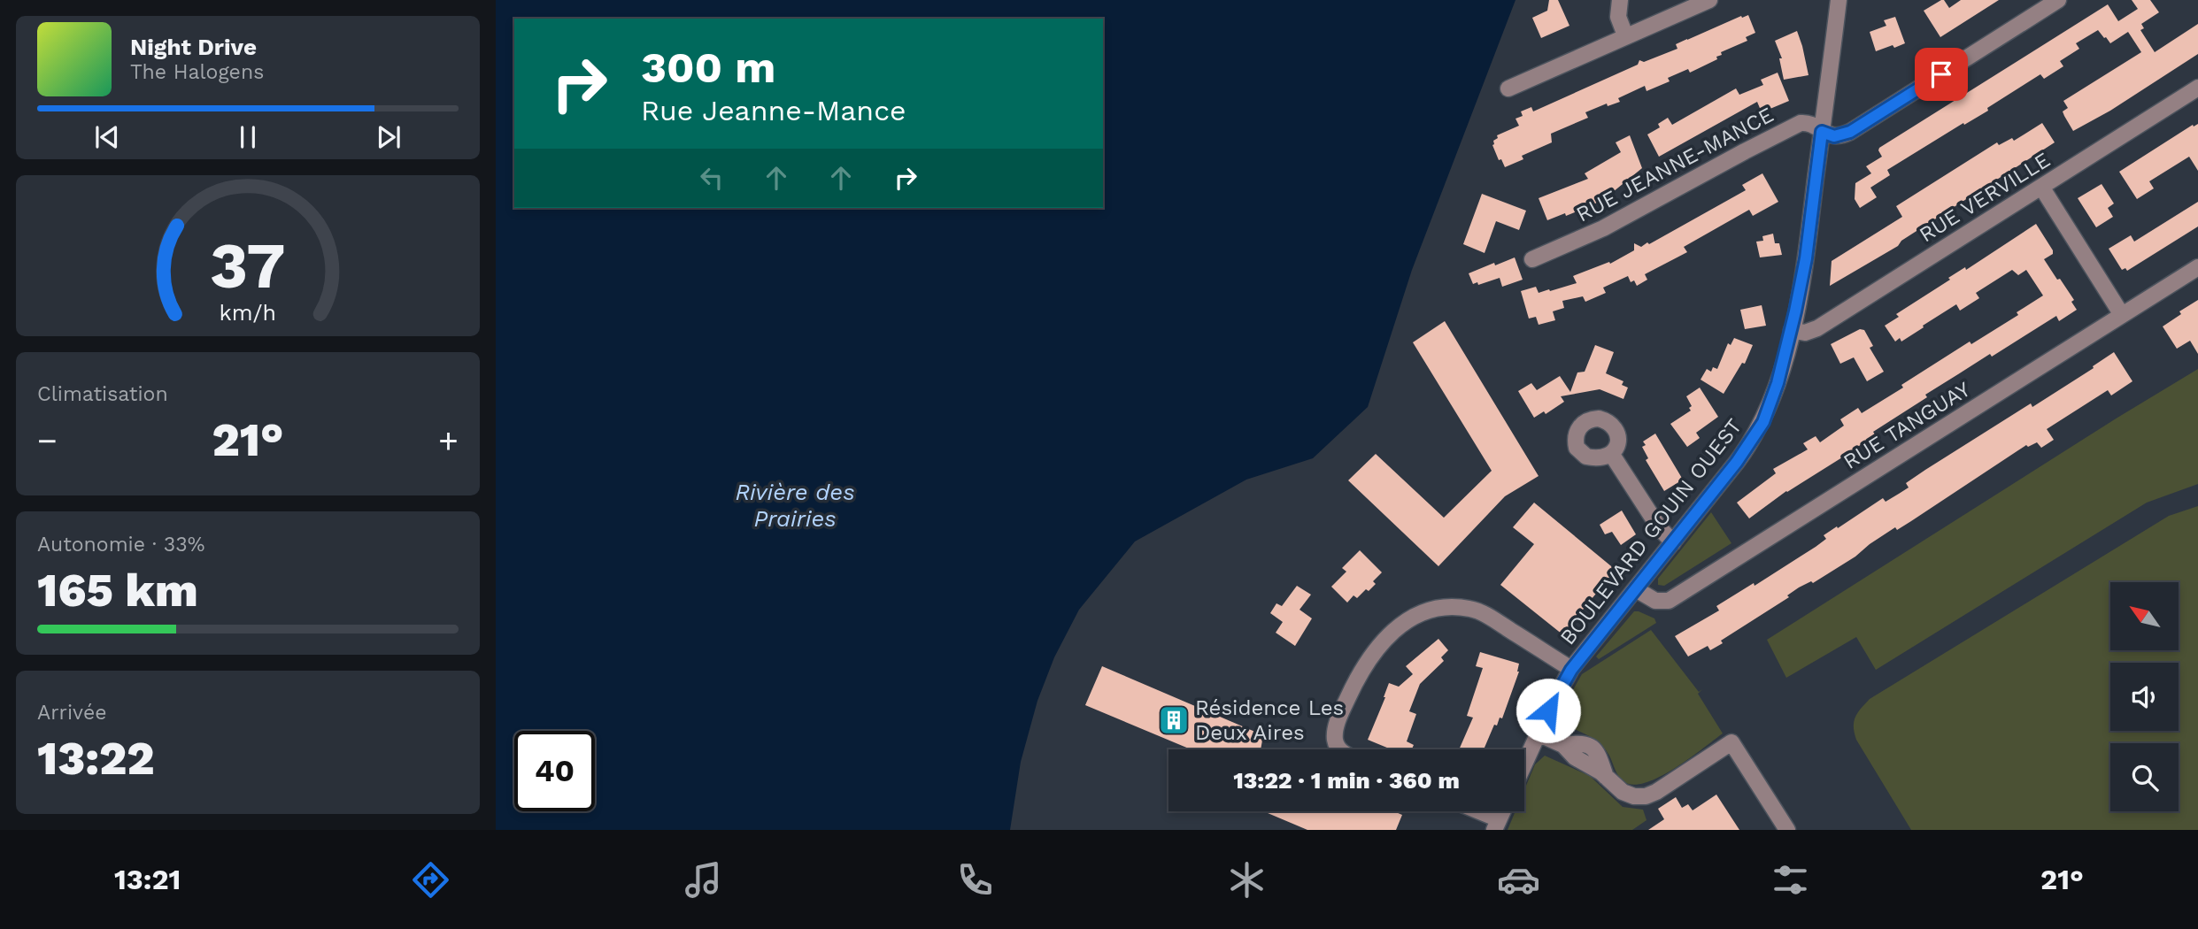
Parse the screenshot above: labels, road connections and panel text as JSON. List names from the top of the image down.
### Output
{
  "streets": {
    "street": [
      "RUE JEANNE-MANCE",
      "RUE VERVILLE",
      "RUE TANGUAY",
      "BOULEVARD GOUIN OUEST"
    ]
  },
  "crossings": [
    ["RUE JEANNE-MANCE", "BOULEVARD GOUIN OUEST"],
    ["RUE VERVILLE", "BOULEVARD GOUIN OUEST"],
    ["RUE TANGUAY", "BOULEVARD GOUIN OUEST"]
  ],
  "water": ["Rivière des Prairies"],
  "places": {
    "building": ["Résidence Les Deux Aires"]
  },
  "north": "top left",
  "page": {
    "turn": ["300 m", "Rue Jeanne-Mance"],
    "song": ["Night Drive", "The Halogens"],
    "tile": [
      "Climatisation",
      ["Autonomie · 33%", "165 km"],
      ["Arrivée", "13:22"]
    ],
    "heat": ["−", "21°", "+"],
    "limit": "40",
    "trip": "13:22 · 1 min · 360 m",
    "tabs": ["13:21", "21°"],
    "gauge": ["37", "km/h"]
  }
}
